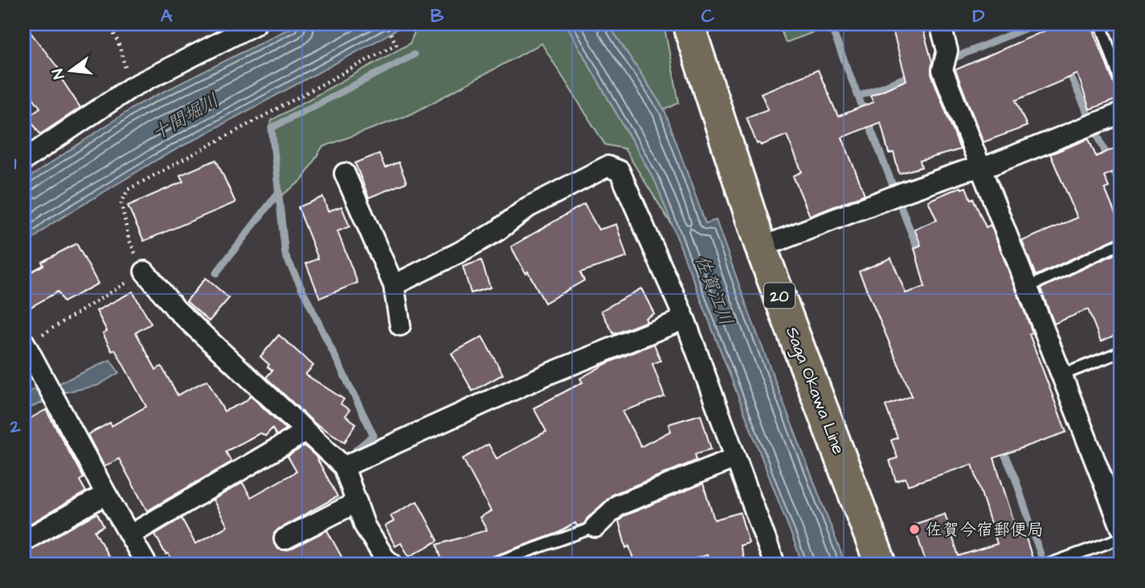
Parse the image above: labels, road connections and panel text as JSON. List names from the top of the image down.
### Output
{
  "streets": {
    "main road": ["20", "Saga Okawa Line"]
  },
  "water": ["十間堀川", "佐賀江川"],
  "places": ["佐賀今宿郵便局"],
  "north": "left",
  "grid": {
    "columns": [
      "A",
      "B",
      "C",
      "D"
    ],
    "rows": ["1", "2"]
  }
}
